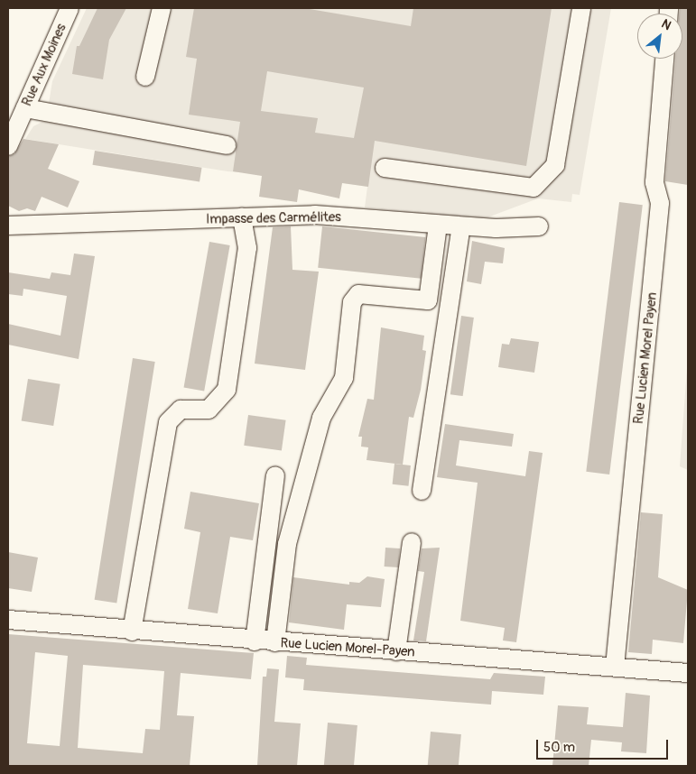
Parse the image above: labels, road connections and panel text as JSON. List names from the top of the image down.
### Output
{
  "streets": {
    "street": [
      "Rue Aux Moines",
      "Impasse des Carmélites",
      "Rue Lucien Morel Payen",
      "Rue Lucien Morel-Payen"
    ]
  },
  "crossings": [
    ["Rue Lucien Morel Payen", "Rue Lucien Morel-Payen"]
  ],
  "scale_bar": "50 m",
  "north": "top right"
}
